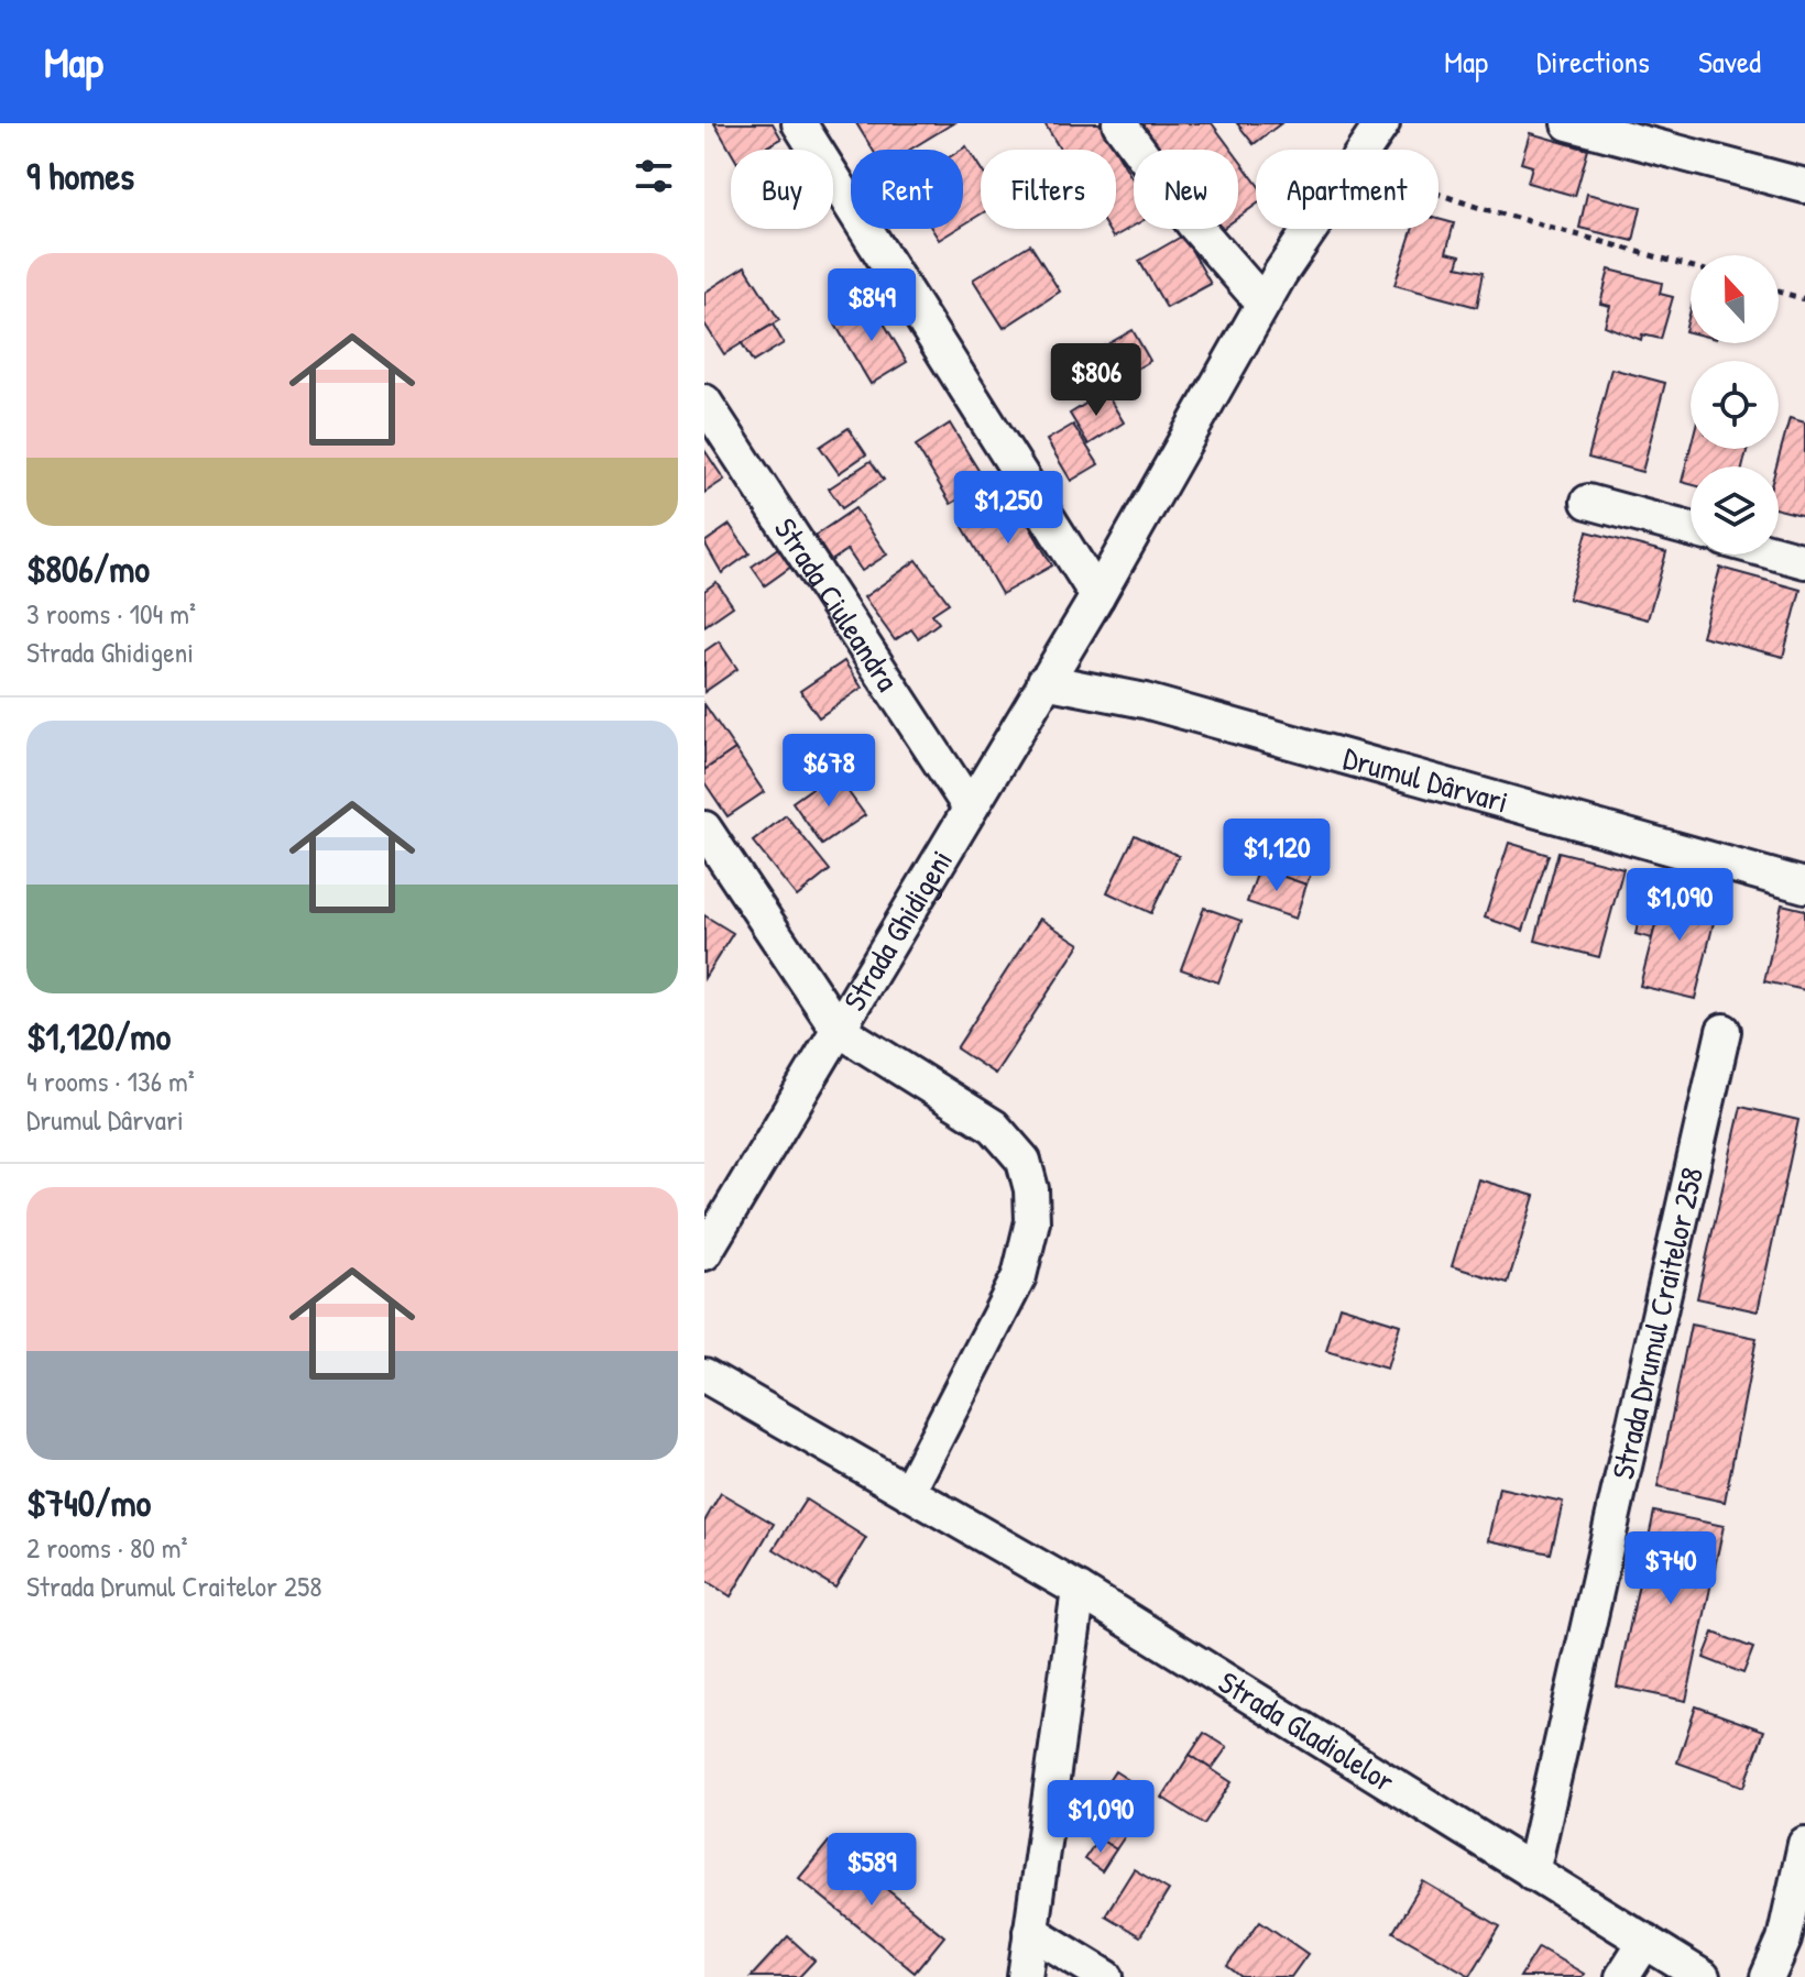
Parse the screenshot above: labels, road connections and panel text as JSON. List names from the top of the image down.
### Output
{
  "streets": {
    "street": [
      "Strada Ciuleandra",
      "Drumul Dârvari",
      "Strada Ghidigeni",
      "Strada Drumul Craitelor 258",
      "Strada Gladiolelor"
    ]
  },
  "crossings": [
    ["Strada Ciuleandra", "Strada Ghidigeni"],
    ["Drumul Dârvari", "Strada Ghidigeni"],
    ["Strada Ghidigeni", "Strada Gladiolelor"],
    ["Strada Drumul Craitelor 258", "Strada Gladiolelor"]
  ],
  "north": "top",
  "page": {
    "header": "Map",
    "nav": ["Map", "Directions", "Saved"],
    "heading": "9 homes",
    "chip": [
      "Buy",
      "Rent",
      "Filters",
      "New",
      "Apartment"
    ],
    "list": [
      {
        "name": "$806/mo",
        "note": "3 rooms · 104 m² · Strada Ghidigeni"
      },
      {
        "name": "$1,120/mo",
        "note": "4 rooms · 136 m² · Drumul Dârvari"
      },
      {
        "name": "$740/mo",
        "note": "2 rooms · 80 m² · Strada Drumul Craitelor 258"
      }
    ],
    "price": [
      "$849",
      "$806",
      "$1,250",
      "$678",
      "$1,120",
      "$1,090",
      "$740",
      "$1,090",
      "$589"
    ]
  }
}
